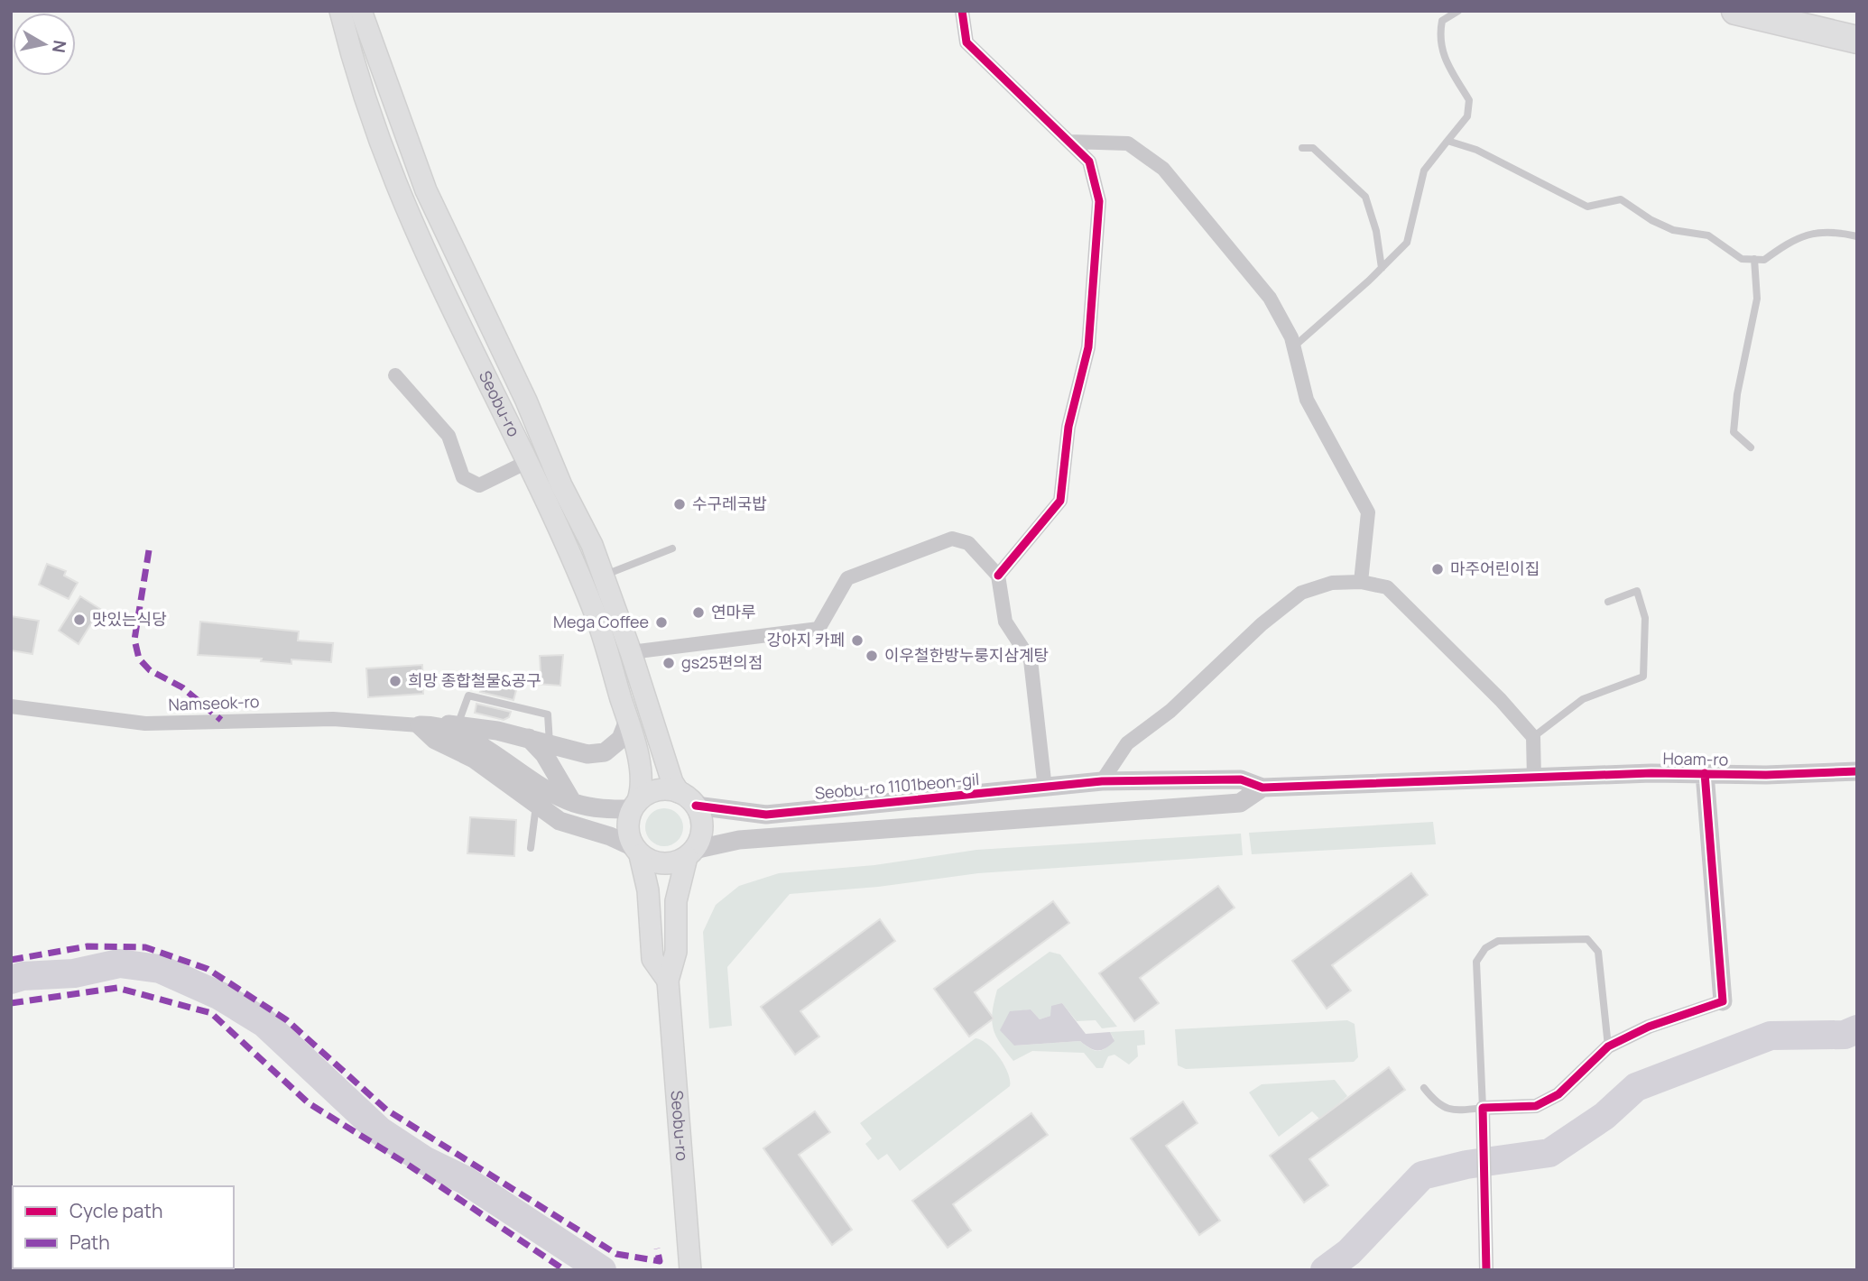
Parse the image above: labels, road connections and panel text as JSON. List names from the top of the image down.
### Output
{
  "streets": {
    "main road": ["Seobu-ro"],
    "street": ["Namseok-ro", "Hoam-ro", "Seobu-ro 1101beon-gil"]
  },
  "crossings": [
    ["Seobu-ro", "Seobu-ro 1101beon-gil"],
    ["Hoam-ro", "Seobu-ro 1101beon-gil"]
  ],
  "places": [
    "수구레국밥",
    "마주어린이집",
    "연마루",
    "맛있는식당",
    "Mega Coffee",
    "강아지 카페",
    "이우철한방누룽지삼계탕",
    "gs25편의점",
    "희망 종합철물&공구"
  ],
  "legend": ["Cycle path", "Path"],
  "north": "right"
}
